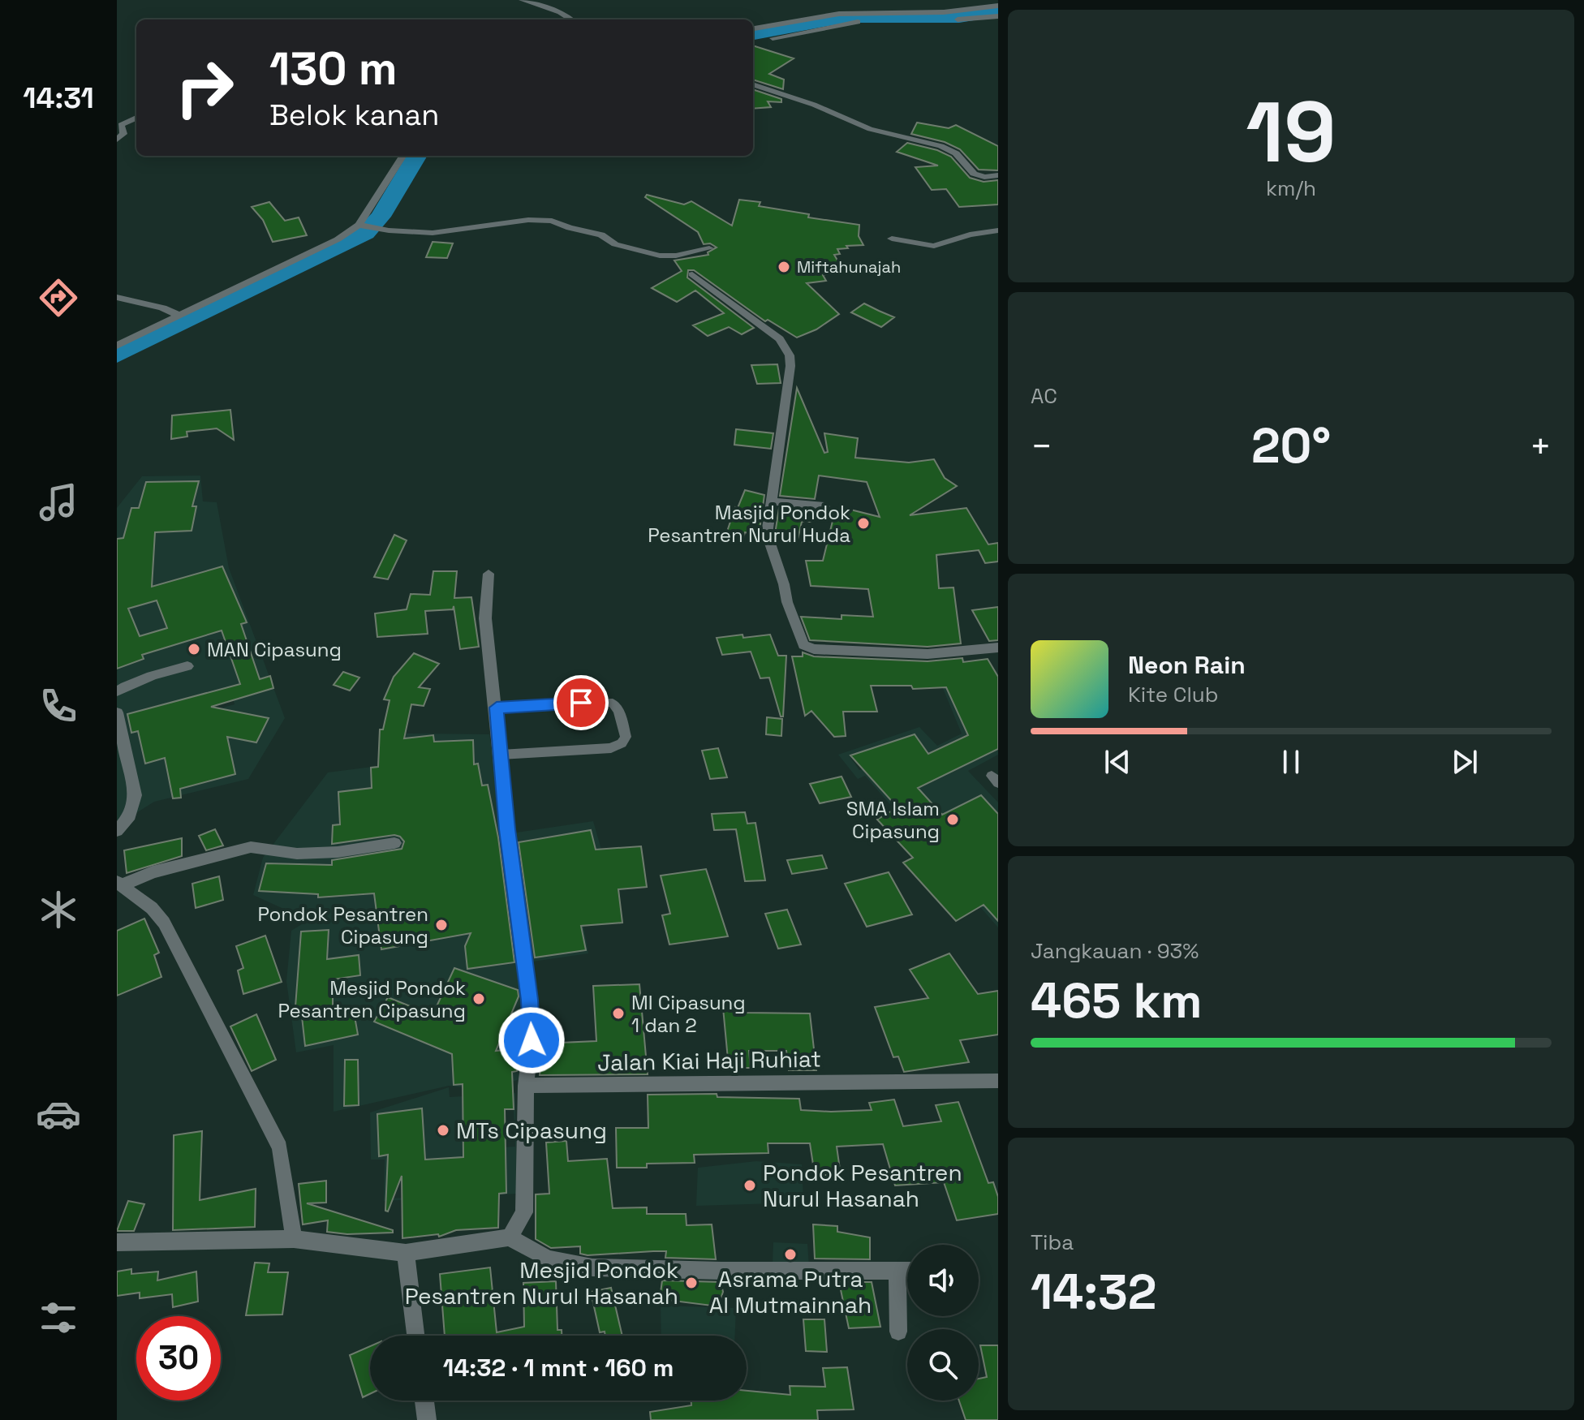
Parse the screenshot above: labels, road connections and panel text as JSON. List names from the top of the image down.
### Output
{
  "streets": {
    "street": ["Jalan Kiai Haji Ruhiat"]
  },
  "places": [
    "Miftahunajah",
    "Masjid Pondok Pesantren Nurul Huda",
    "MAN Cipasung",
    "SMA Islam Cipasung",
    "Pondok Pesantren Cipasung",
    "Mesjid Pondok Pesantren Cipasung",
    "MI Cipasung 1 dan 2",
    "MTs Cipasung",
    "Pondok Pesantren Nurul Hasanah",
    "Asrama Putra Al Mutmainnah",
    "Mesjid Pondok Pesantren Nurul Hasanah"
  ],
  "page": {
    "tabs": "14:31",
    "tile": [
      ["19", "km/h"],
      "AC",
      ["Jangkauan · 93%", "465 km"],
      ["Tiba", "14:32"]
    ],
    "turn": ["130 m", "Belok kanan"],
    "heat": ["−", "20°", "+"],
    "song": ["Neon Rain", "Kite Club"],
    "limit": "30",
    "trip": "14:32 · 1 mnt · 160 m"
  }
}
